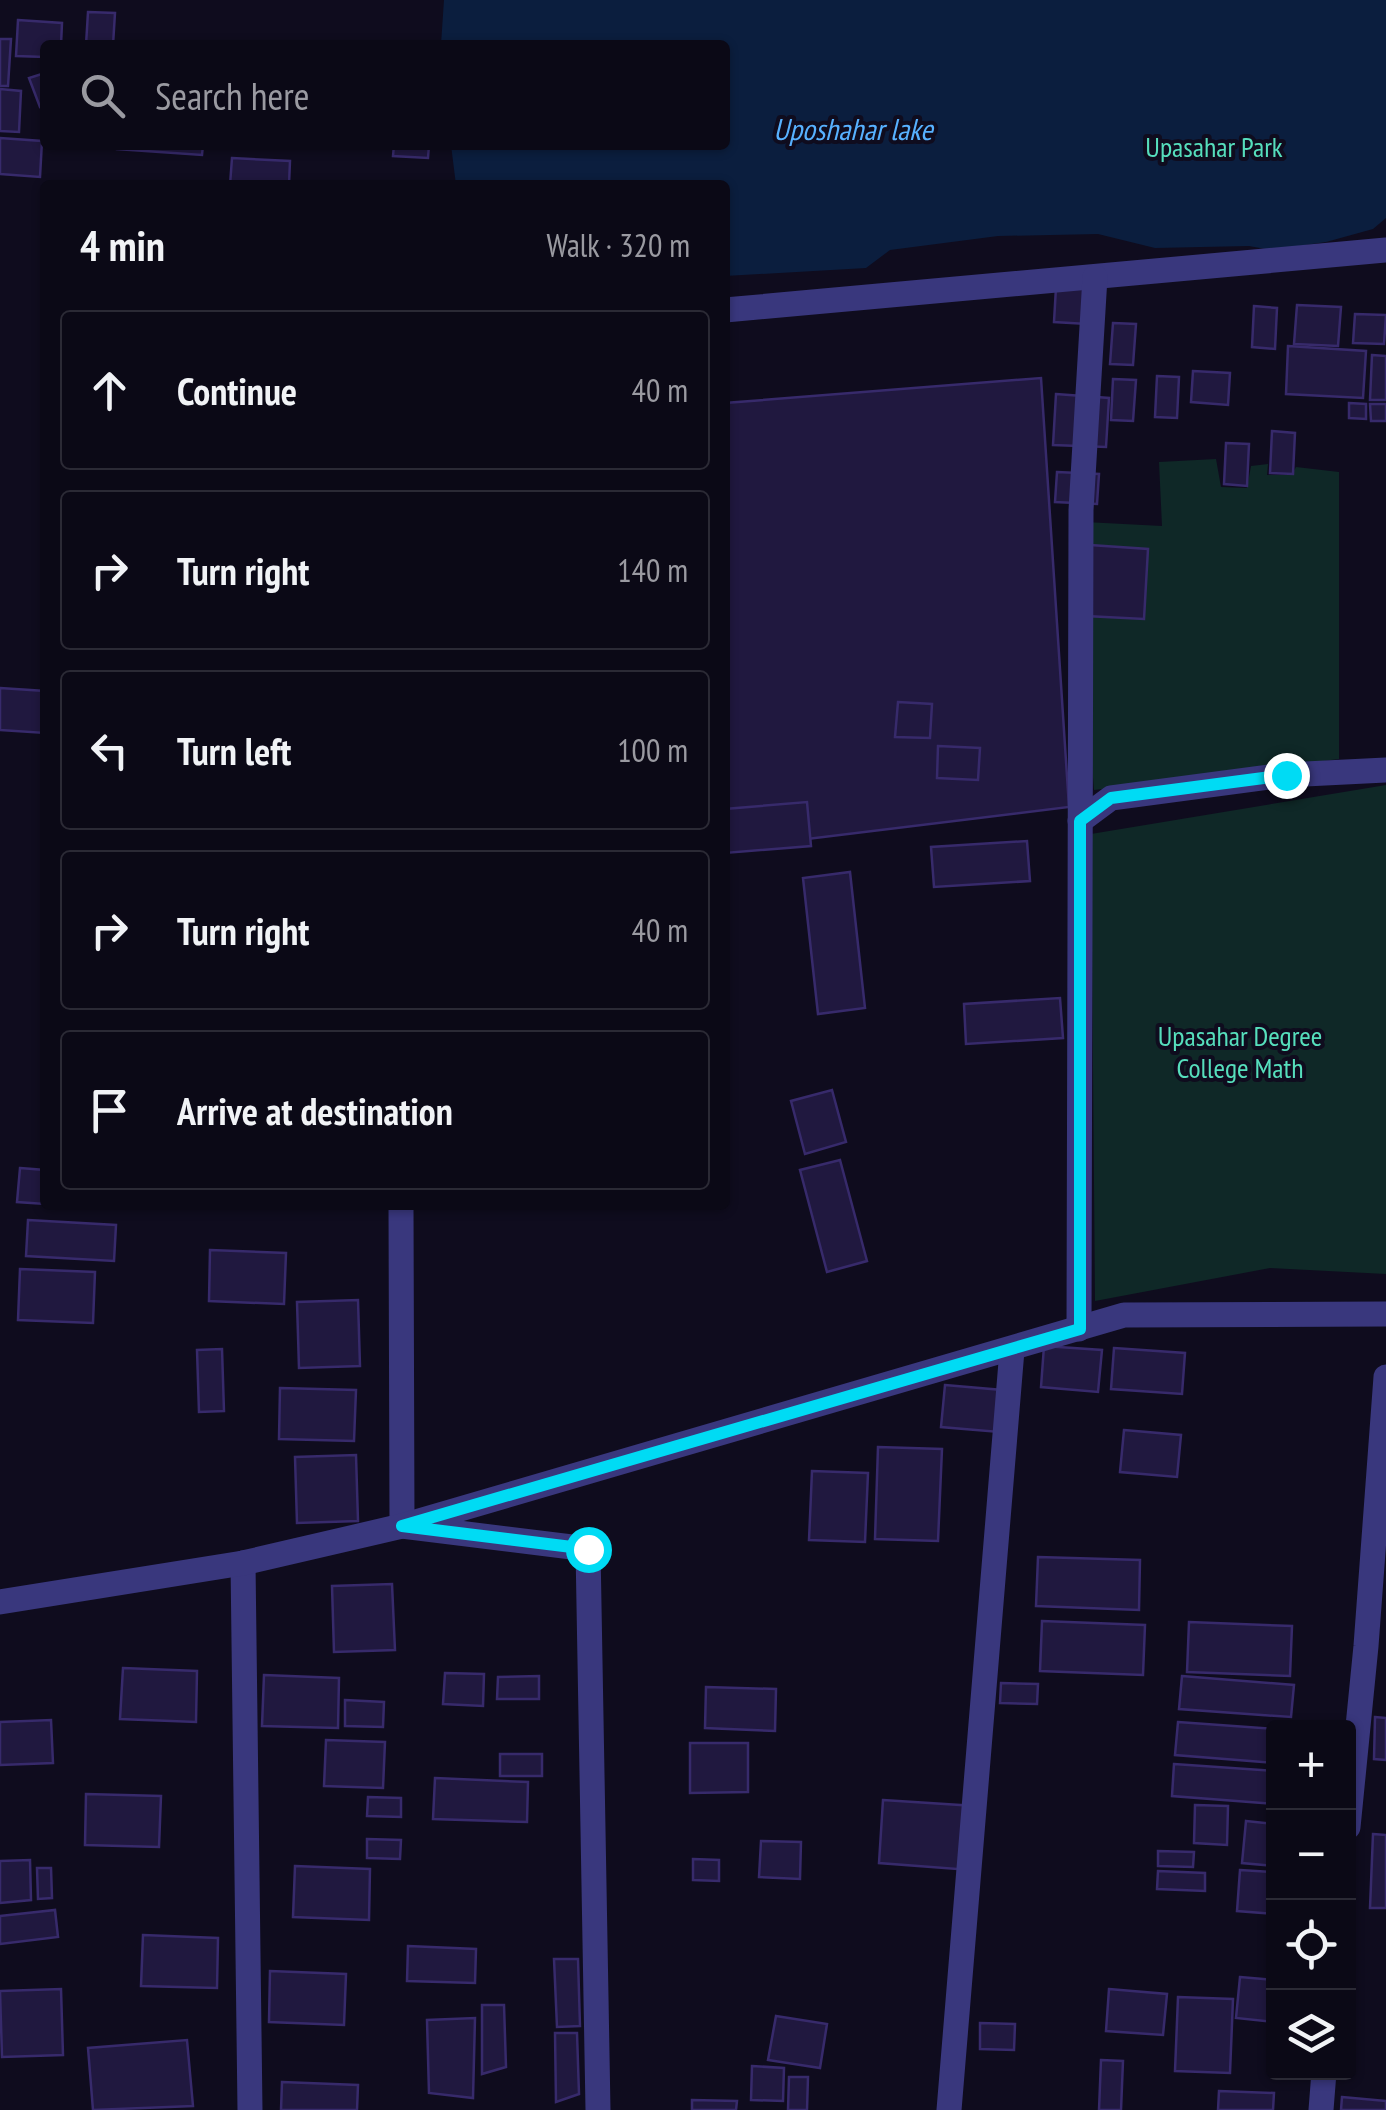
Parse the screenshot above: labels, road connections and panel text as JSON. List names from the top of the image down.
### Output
{
  "water": ["Uposhahar lake"],
  "parks": ["Upasahar Park", "Upasahar Degree College Math"],
  "page": {
    "search": "Search here",
    "heading": ["4 min", "Walk · 320 m"],
    "list": [
      ["Continue", "40 m"],
      ["Turn right", "140 m"],
      ["Turn left", "100 m"],
      ["Turn right", "40 m"],
      "Arrive at destination"
    ],
    "map_buttons": ["+", "−"]
  }
}
